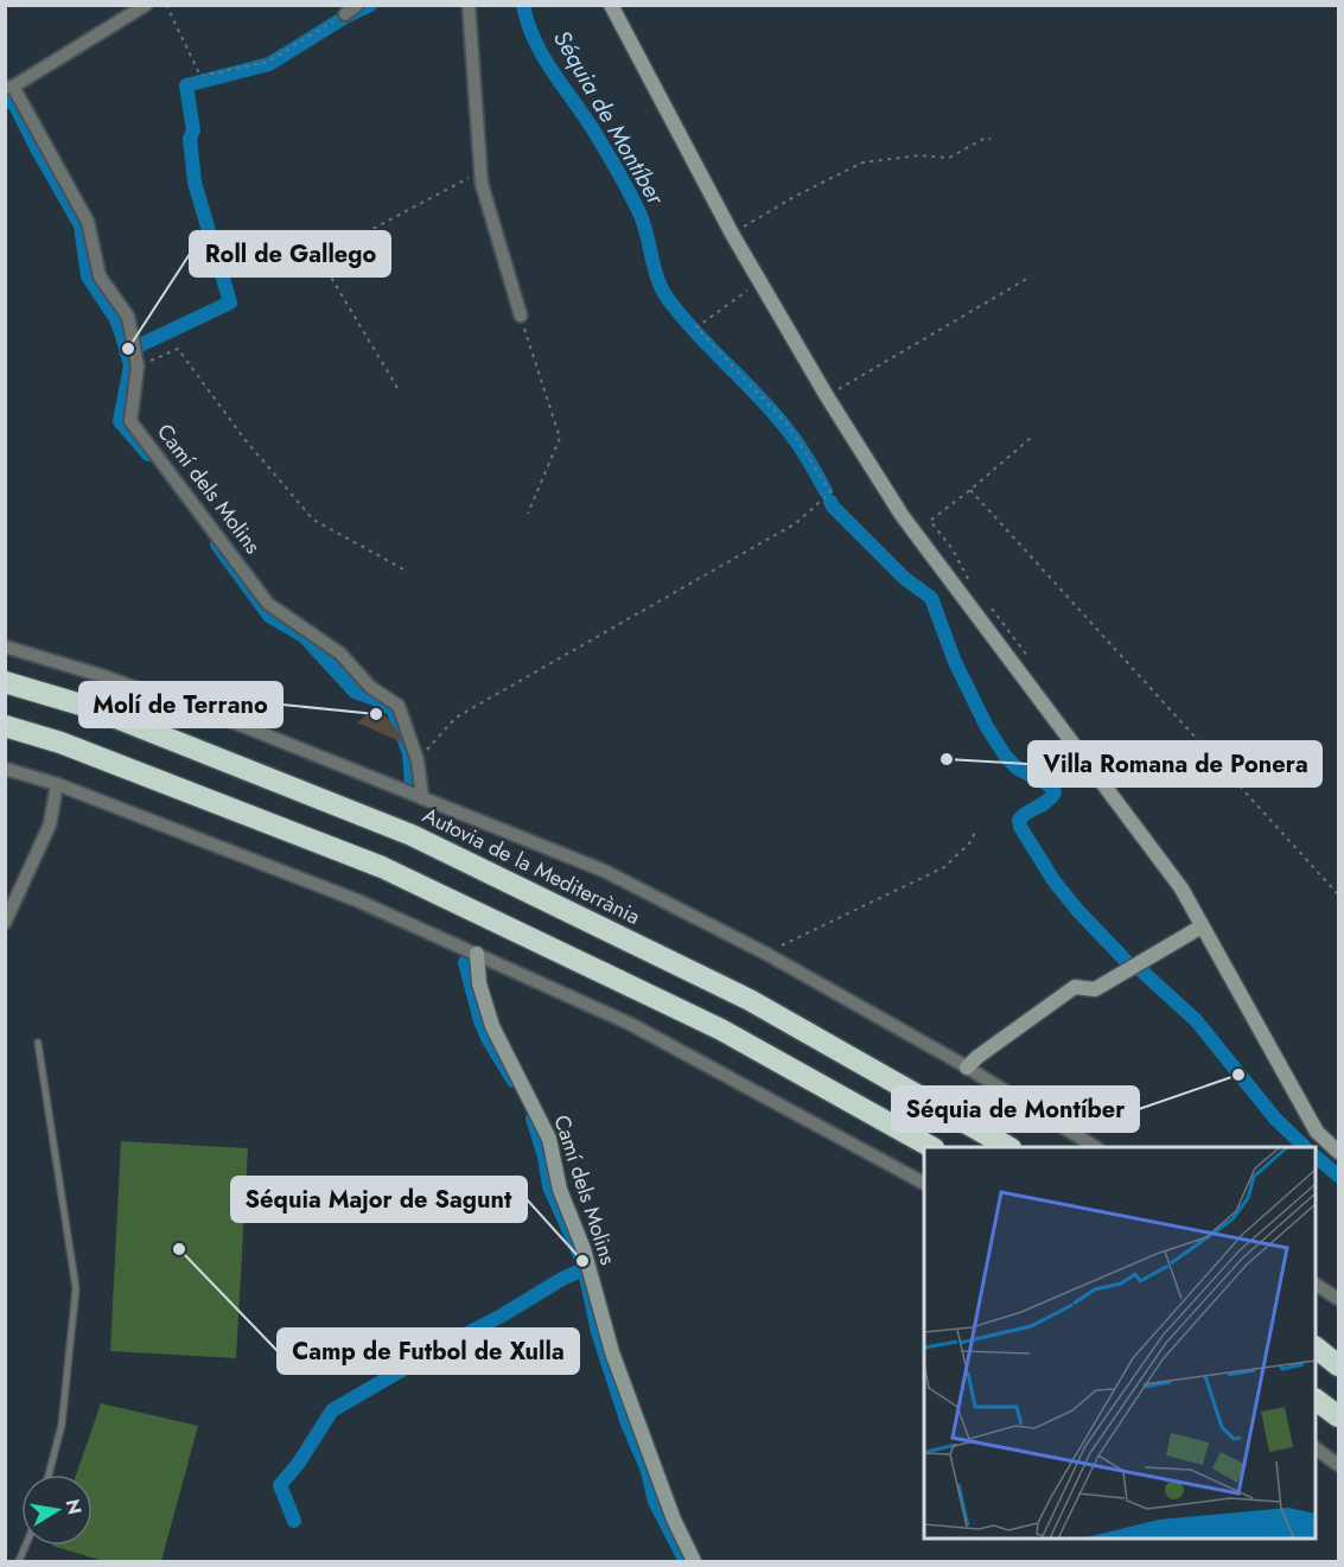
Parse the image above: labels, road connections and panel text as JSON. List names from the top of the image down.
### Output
{
  "streets": {
    "highway": ["Autovia de la Mediterrània"],
    "main road": ["Camí dels Molins"]
  },
  "water": ["Séquia de Montíber"],
  "places": [
    "Roll de Gallego",
    "Molí de Terrano",
    "Villa Romana de Ponera",
    "Séquia de Montíber",
    "Camp de Futbol de Xulla",
    "Séquia Major de Sagunt"
  ],
  "north": "right"
}
